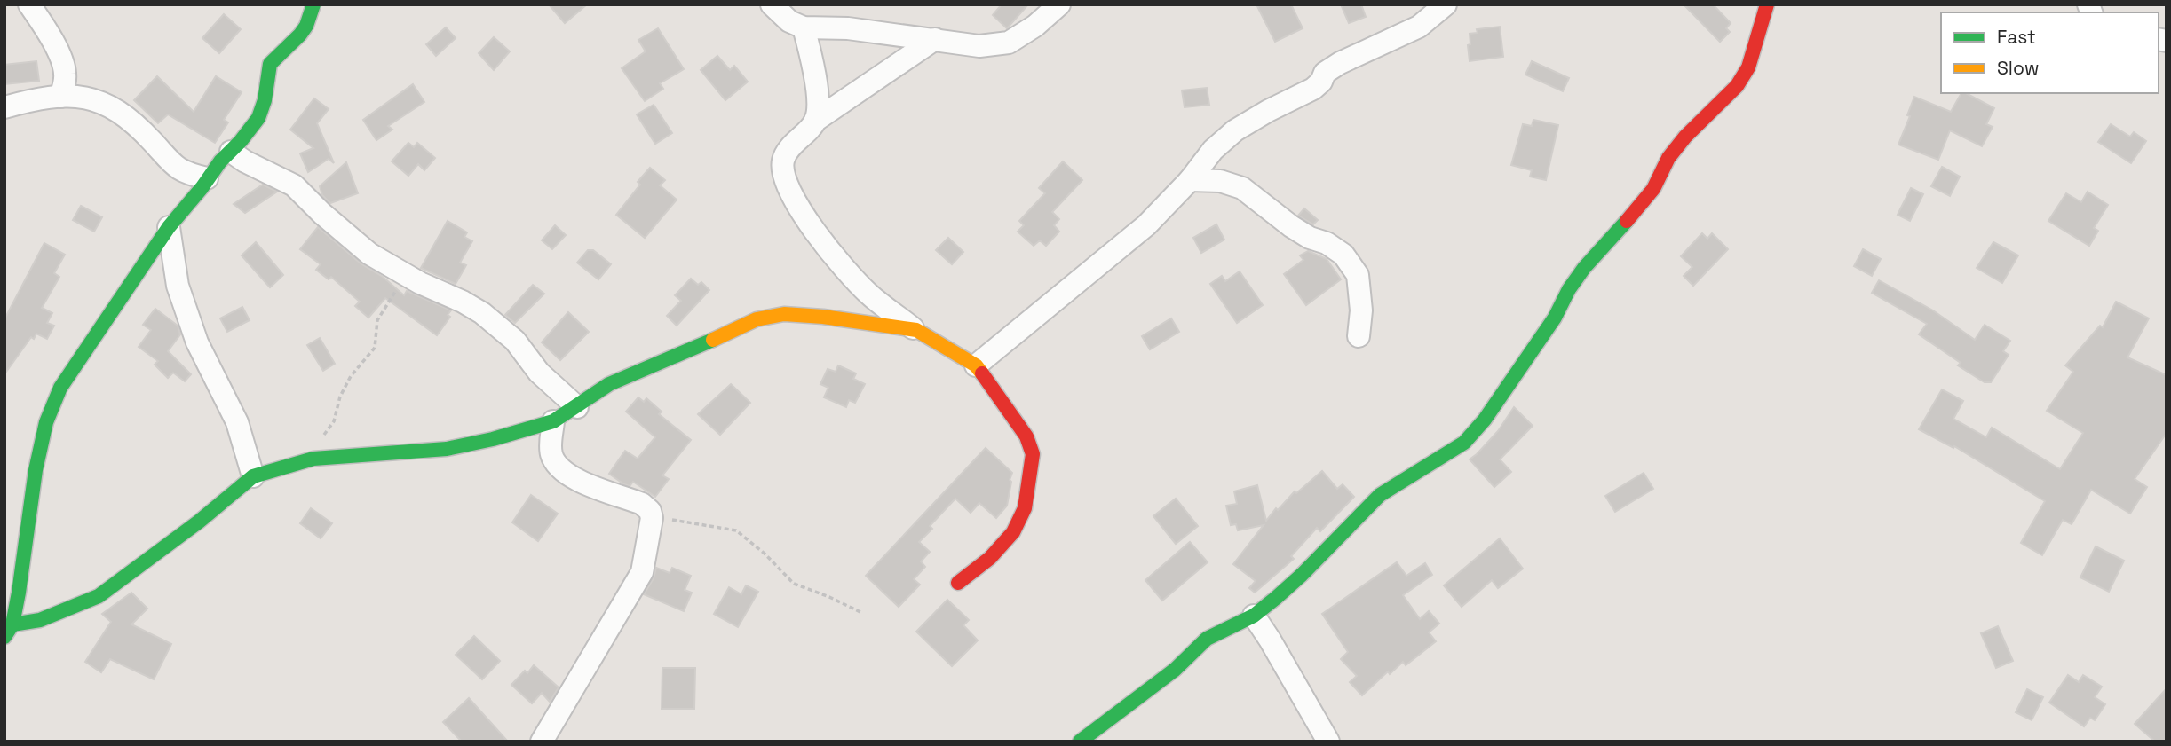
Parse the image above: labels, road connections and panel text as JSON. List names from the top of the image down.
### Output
{
  "legend": ["Fast", "Slow"]
}
